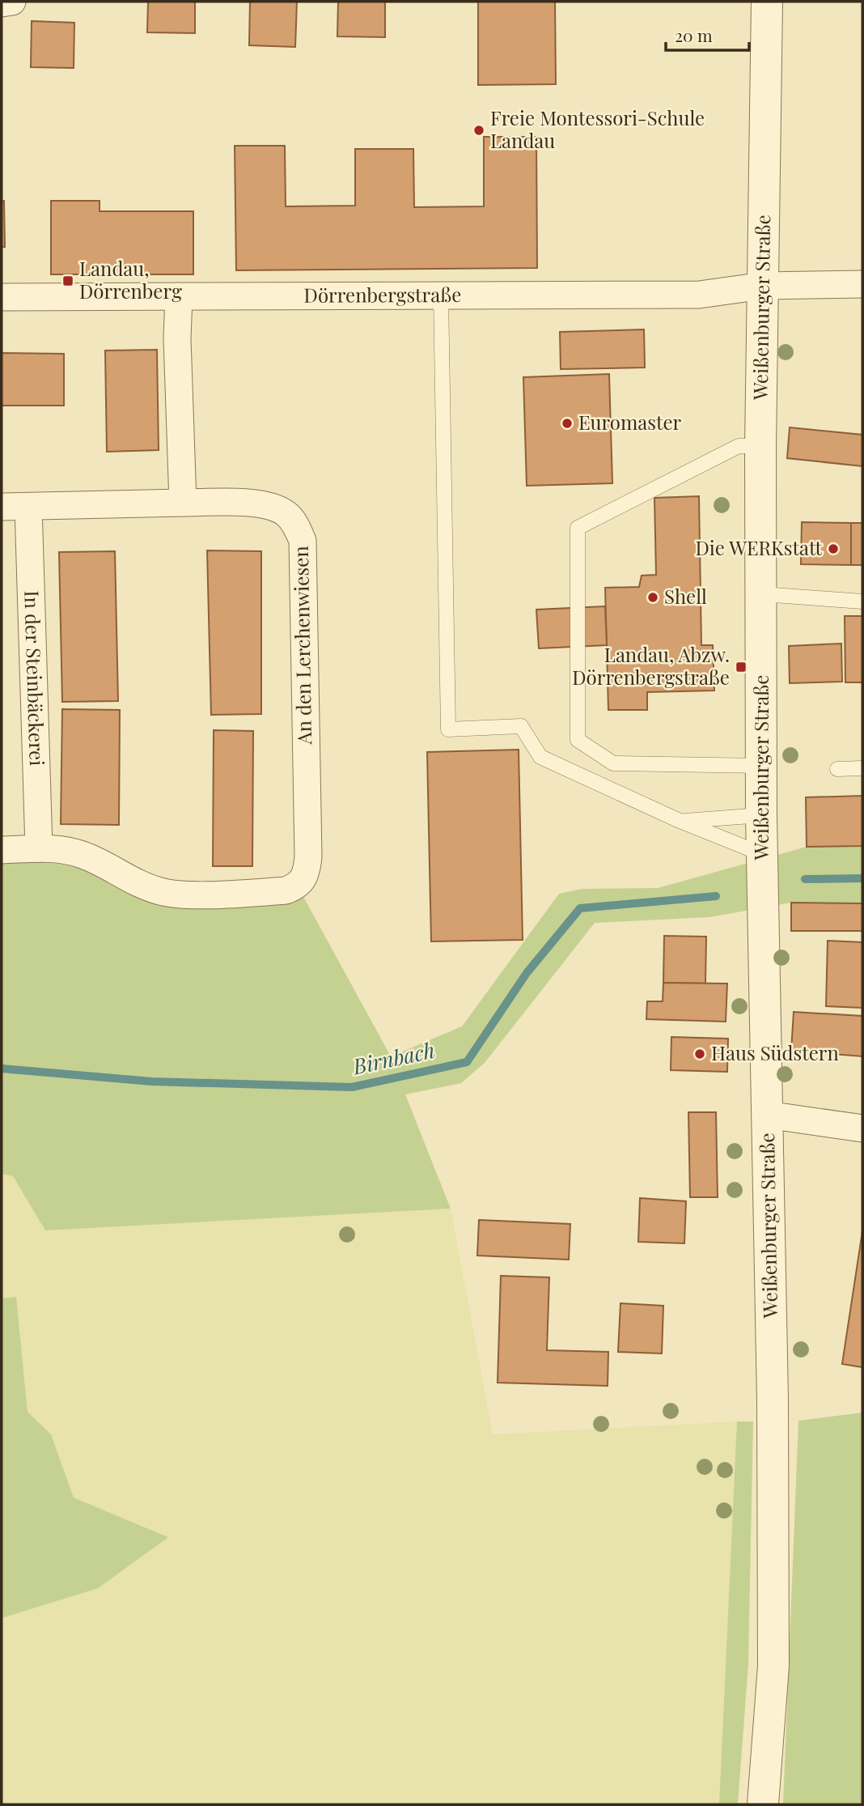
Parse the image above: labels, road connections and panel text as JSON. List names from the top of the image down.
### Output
{
  "streets": {
    "street": [
      "Dörrenbergstraße",
      "Weißenburger Straße",
      "An den Lerchenwiesen",
      "In der Steinbäckerei"
    ]
  },
  "crossings": [
    ["Dörrenbergstraße", "Weißenburger Straße"],
    ["An den Lerchenwiesen", "In der Steinbäckerei"]
  ],
  "water": ["Birnbach"],
  "places": {
    "other": [
      "Freie Montessori-Schule Landau",
      "Euromaster",
      "Die WERKstatt",
      "Shell",
      "Haus Südstern"
    ],
    "transit": ["Landau, Dörrenberg", "Landau, Abzw. Dörrenbergstraße"]
  },
  "scale_bar": "20 m"
}
